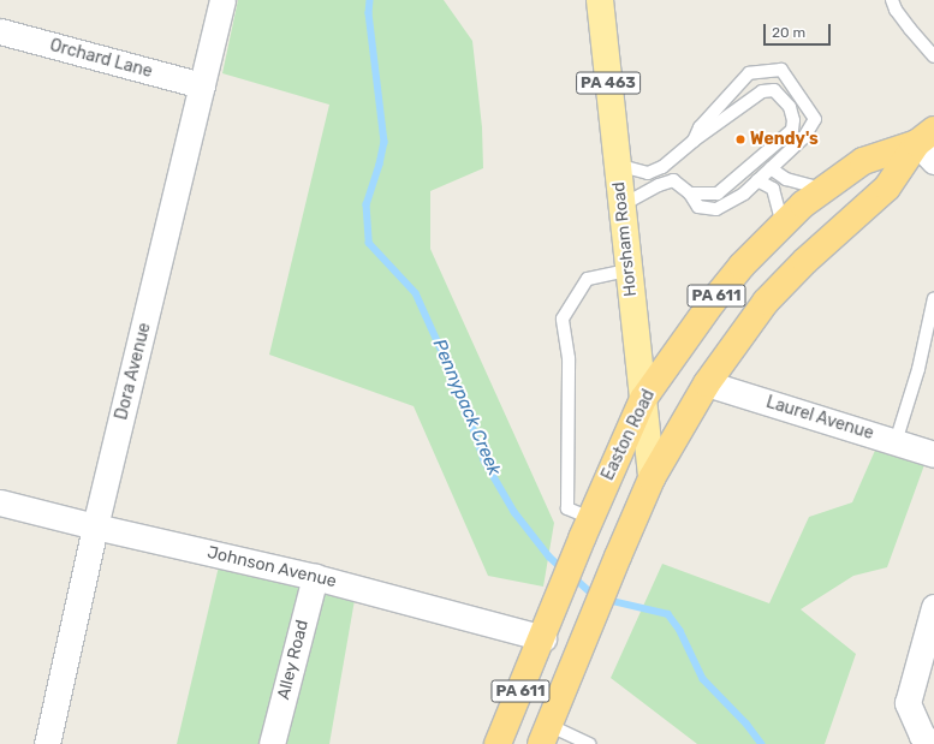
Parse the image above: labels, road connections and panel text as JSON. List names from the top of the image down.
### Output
{
  "streets": {
    "highway": ["PA 611", "Easton Road"],
    "main road": ["PA 463", "Horsham Road"],
    "street": [
      "Orchard Lane",
      "Dora Avenue",
      "Laurel Avenue",
      "Johnson Avenue",
      "Alley Road"
    ]
  },
  "crossings": [
    ["Orchard Lane", "Dora Avenue"],
    ["Horsham Road", "Easton Road"],
    ["Dora Avenue", "Johnson Avenue"],
    ["Laurel Avenue", "Easton Road"],
    ["Easton Road", "Johnson Avenue"],
    ["Johnson Avenue", "Alley Road"]
  ],
  "water": ["Pennypack Creek"],
  "places": ["Wendy's"],
  "scale_bar": "20 m"
}
